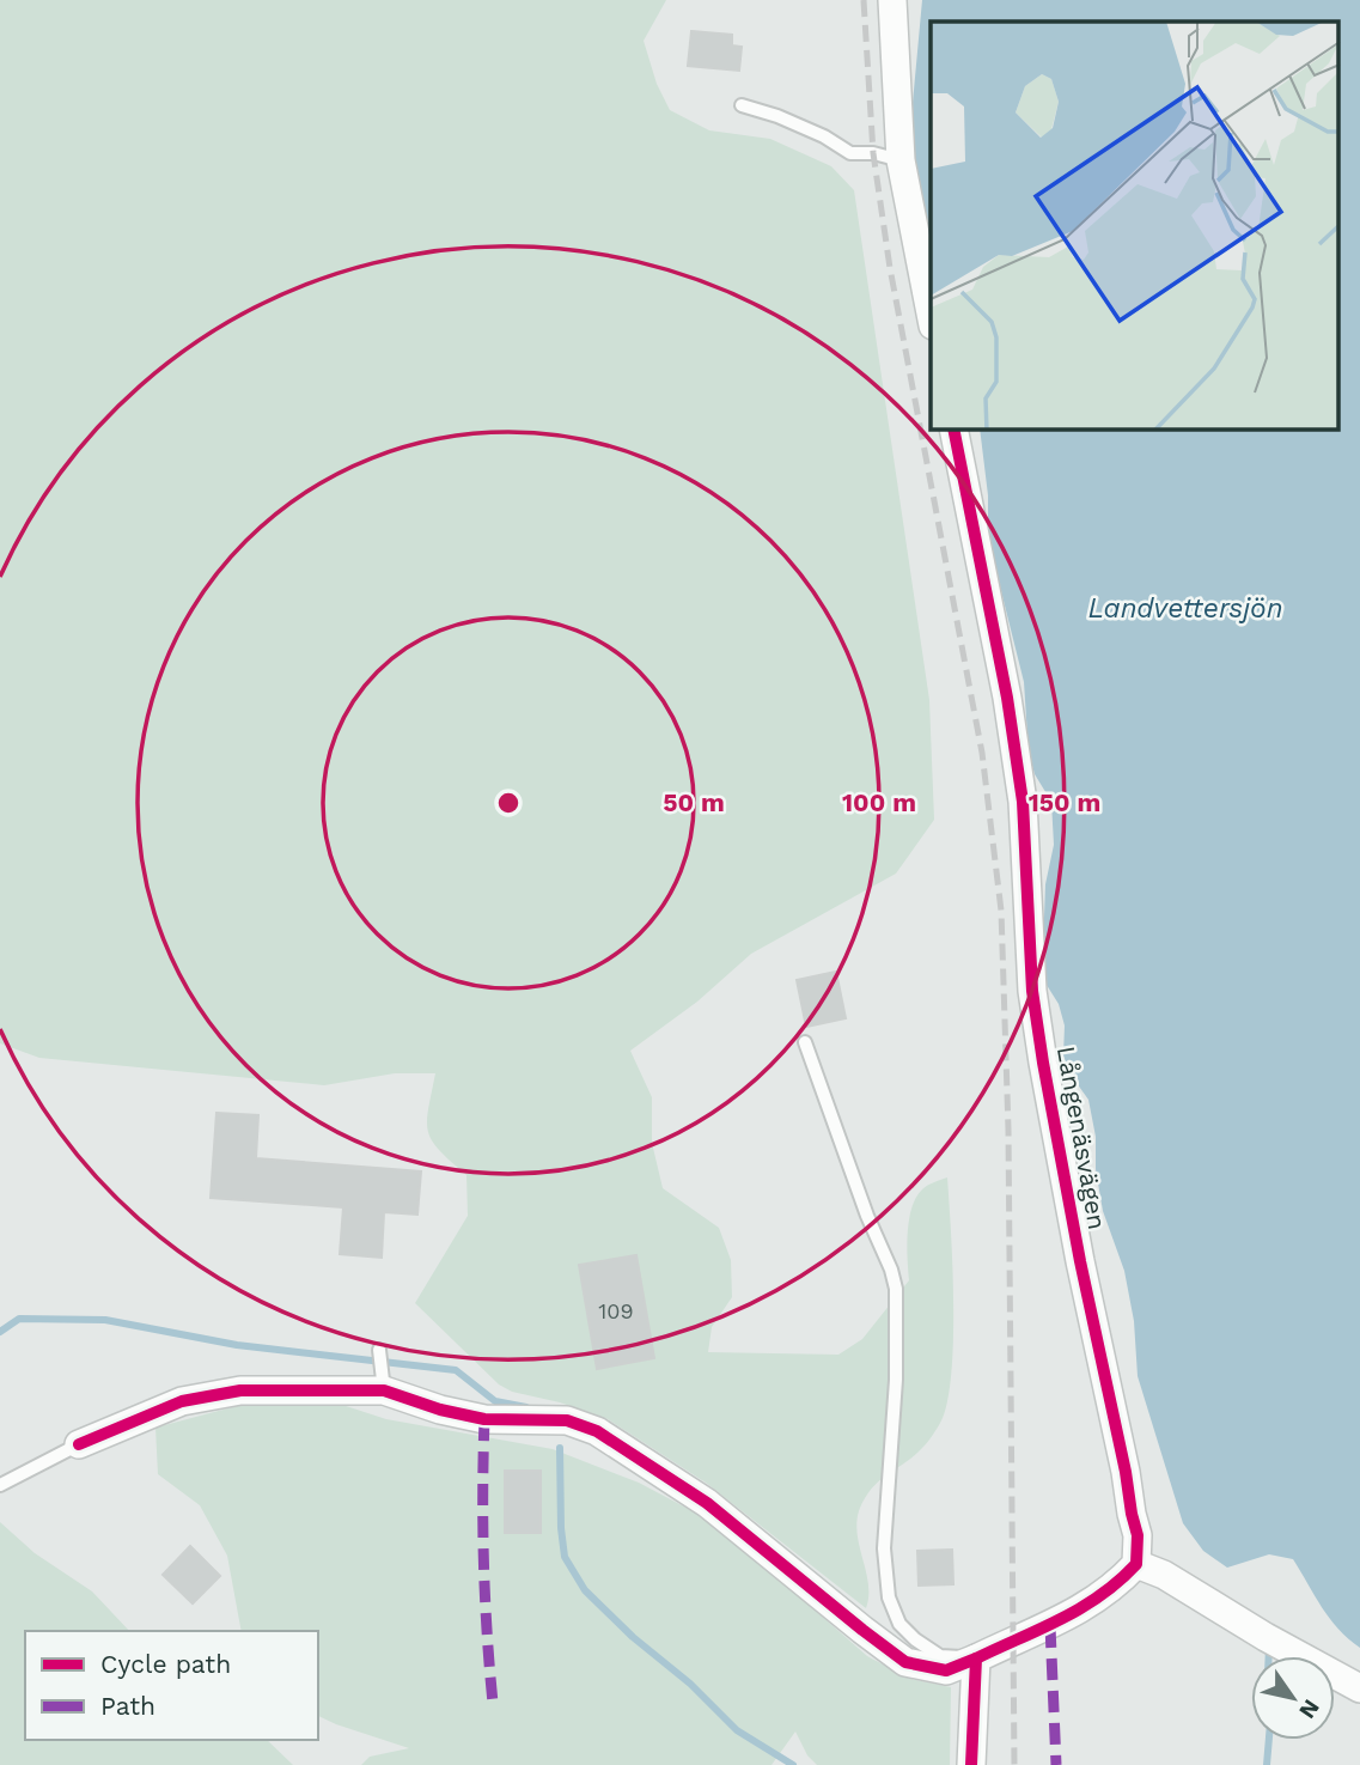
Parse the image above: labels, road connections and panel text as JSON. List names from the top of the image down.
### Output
{
  "streets": {
    "street": ["Långenäsvägen"]
  },
  "water": ["Landvettersjön"],
  "house_numbers": ["109"],
  "legend": ["Cycle path", "Path"],
  "north": "bottom right",
  "rings": ["50 m", "100 m", "150 m"]
}
